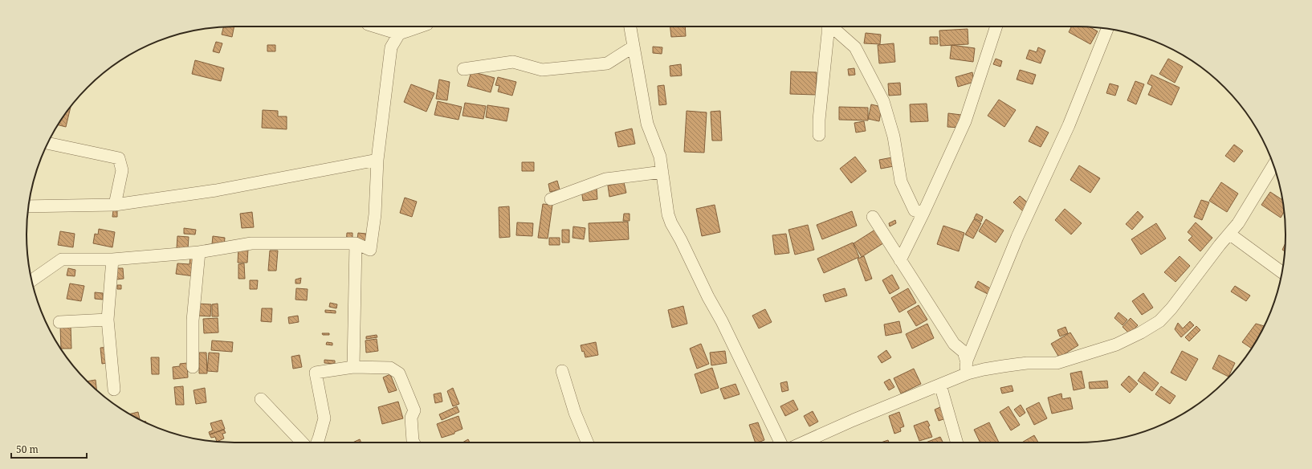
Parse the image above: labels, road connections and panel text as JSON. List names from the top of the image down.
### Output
{
  "scale_bar": "50 m"
}
